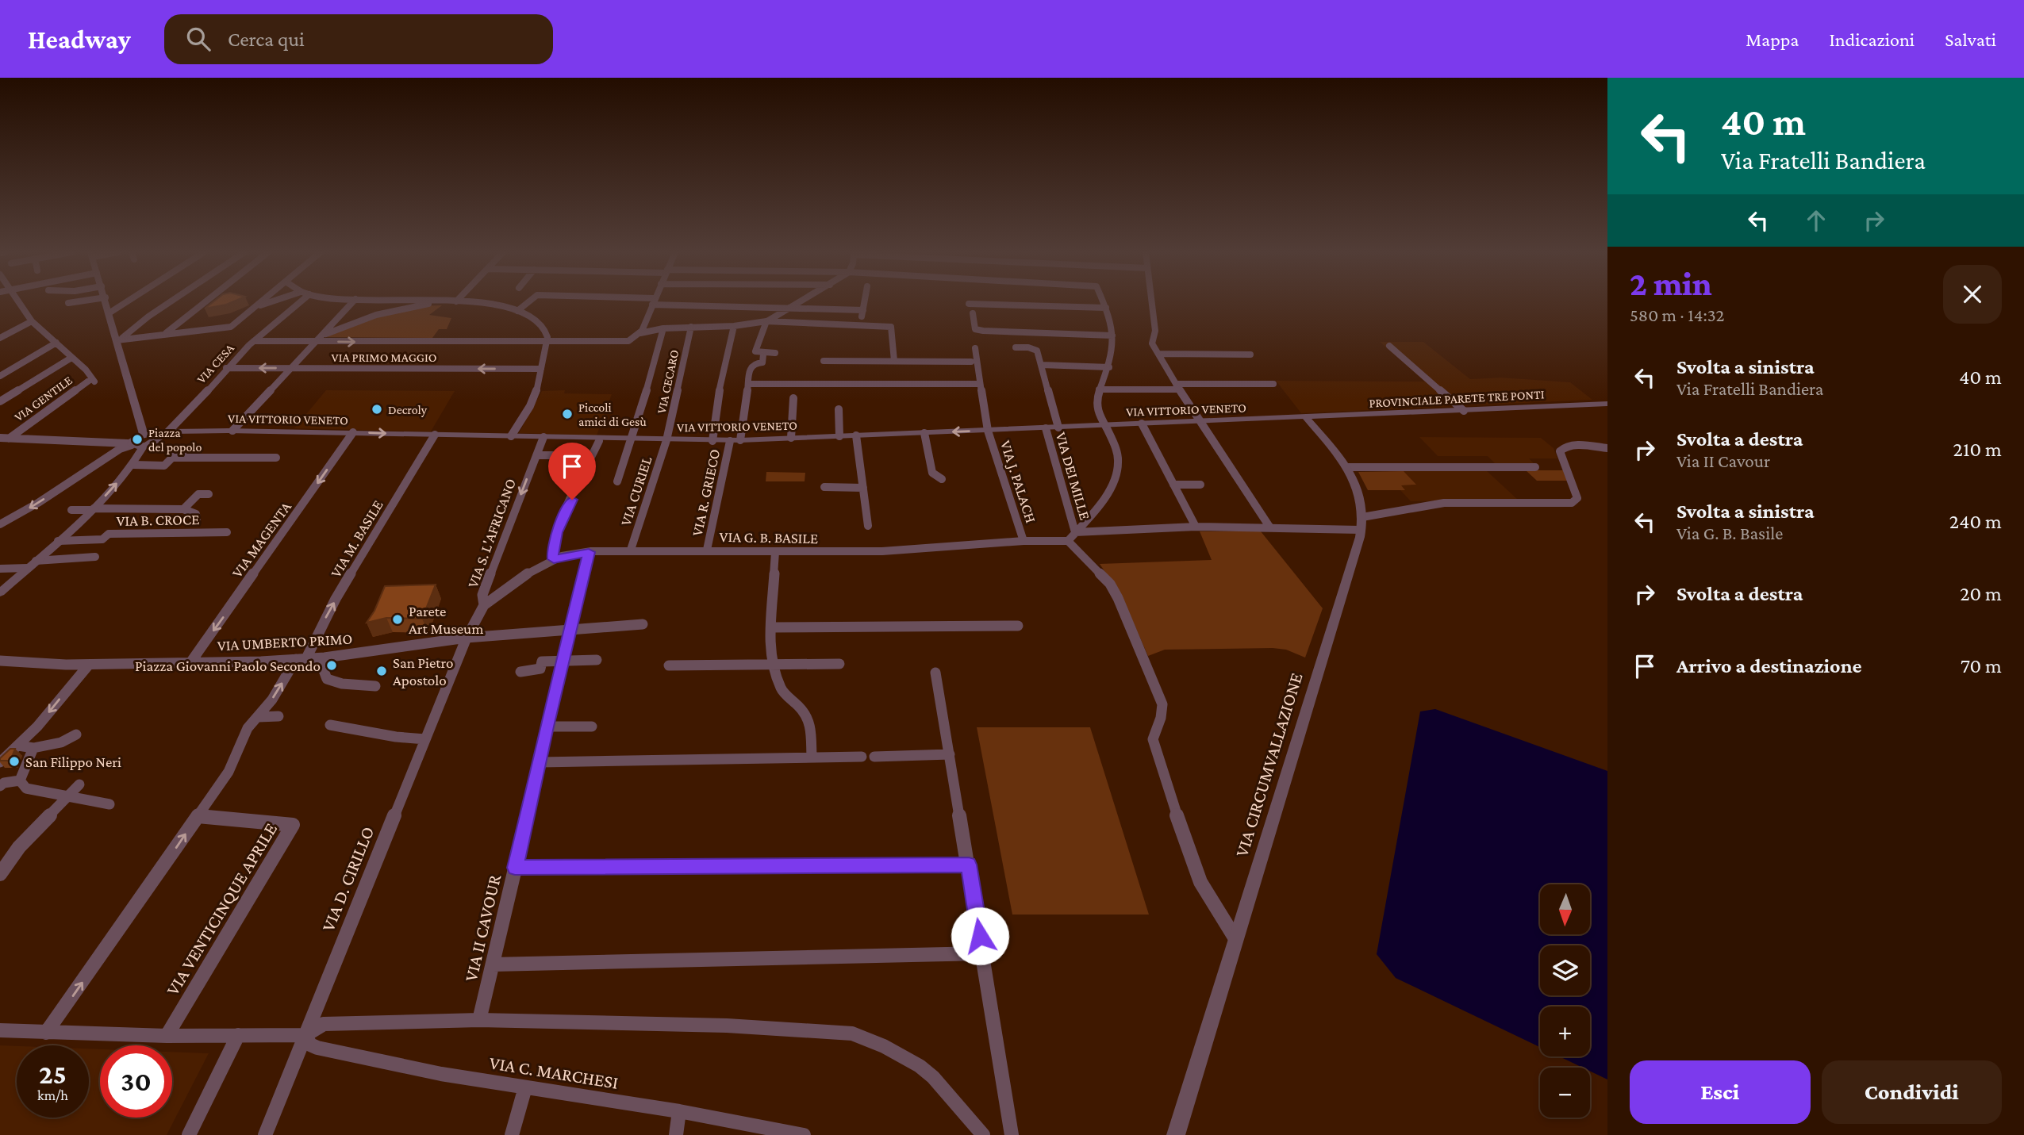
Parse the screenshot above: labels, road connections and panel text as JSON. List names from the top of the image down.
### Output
{
  "streets": {
    "street": [
      "VIA PRIMO MAGGIO",
      "VIA CESA",
      "VIA CECARO",
      "VIA GENTILE",
      "PROVINCIALE PARETE TRE PONTI",
      "VIA VITTORIO VENETO",
      "VIA DEI MILLE",
      "VIA J. PALACH",
      "VIA CURIEL",
      "VIA R. GRIECO",
      "VIA B. CROCE",
      "VIA S. L'AFRICANO",
      "VIA G. B. BASILE",
      "VIA M. BASILE",
      "VIA MAGENTA",
      "VIA UMBERTO PRIMO",
      "VIA CIRCUMVALLAZIONE",
      "VIA D. CIRILLO",
      "VIA VENTICINQUE APRILE",
      "VIA II CAVOUR",
      "VIA C. MARCHESI"
    ]
  },
  "crossings": [
    ["VIA PRIMO MAGGIO", "VIA CESA"],
    ["VIA CESA", "VIA VITTORIO VENETO"],
    ["VIA CECARO", "VIA VITTORIO VENETO"],
    ["VIA CECARO", "VIA CURIEL"],
    ["PROVINCIALE PARETE TRE PONTI", "VIA VITTORIO VENETO"],
    ["PROVINCIALE PARETE TRE PONTI", "VIA CIRCUMVALLAZIONE"],
    ["VIA VITTORIO VENETO", "VIA DEI MILLE"],
    ["VIA VITTORIO VENETO", "VIA J. PALACH"],
    ["VIA VITTORIO VENETO", "VIA CURIEL"],
    ["VIA VITTORIO VENETO", "VIA R. GRIECO"],
    ["VIA VITTORIO VENETO", "VIA S. L'AFRICANO"],
    ["VIA VITTORIO VENETO", "VIA M. BASILE"],
    ["VIA VITTORIO VENETO", "VIA MAGENTA"],
    ["VIA VITTORIO VENETO", "VIA CIRCUMVALLAZIONE"],
    ["VIA DEI MILLE", "VIA G. B. BASILE"],
    ["VIA J. PALACH", "VIA G. B. BASILE"],
    ["VIA CURIEL", "VIA G. B. BASILE"],
    ["VIA R. GRIECO", "VIA G. B. BASILE"],
    ["VIA S. L'AFRICANO", "VIA G. B. BASILE"],
    ["VIA S. L'AFRICANO", "VIA UMBERTO PRIMO"],
    ["VIA S. L'AFRICANO", "VIA D. CIRILLO"],
    ["VIA G. B. BASILE", "VIA CIRCUMVALLAZIONE"],
    ["VIA G. B. BASILE", "VIA II CAVOUR"],
    ["VIA M. BASILE", "VIA UMBERTO PRIMO"],
    ["VIA MAGENTA", "VIA UMBERTO PRIMO"],
    ["VIA UMBERTO PRIMO", "VIA D. CIRILLO"],
    ["VIA UMBERTO PRIMO", "VIA II CAVOUR"],
    ["VIA D. CIRILLO", "VIA C. MARCHESI"]
  ],
  "one_way": ["VIA M. BASILE", "VIA MAGENTA"],
  "places": [
    "Decroly",
    "Piccoli amici di Gesù",
    "Piazza del popolo",
    "Parete Art Museum",
    "Piazza Giovanni Paolo Secondo",
    "San Pietro Apostolo",
    "San Filippo Neri"
  ],
  "north": "bottom",
  "page": {
    "header": "Headway",
    "search": "Cerca qui",
    "nav": ["Mappa", "Indicazioni", "Salvati"],
    "turn": ["40 m", "Via Fratelli Bandiera"],
    "heading": ["2 min", "580 m · 14:32"],
    "list": [
      {
        "name": "Svolta a sinistra",
        "note": "Via Fratelli Bandiera",
        "value": "40 m"
      },
      {
        "name": "Svolta a destra",
        "note": "Via II Cavour",
        "value": "210 m"
      },
      {
        "name": "Svolta a sinistra",
        "note": "Via G. B. Basile",
        "value": "240 m"
      },
      {
        "name": "Svolta a destra",
        "value": "20 m"
      },
      {
        "name": "Arrivo a destinazione",
        "value": "70 m"
      }
    ],
    "map_buttons": ["+", "−"],
    "speed": "25 km/h",
    "limit": "30",
    "buttons": ["Esci", "Condividi"]
  }
}
